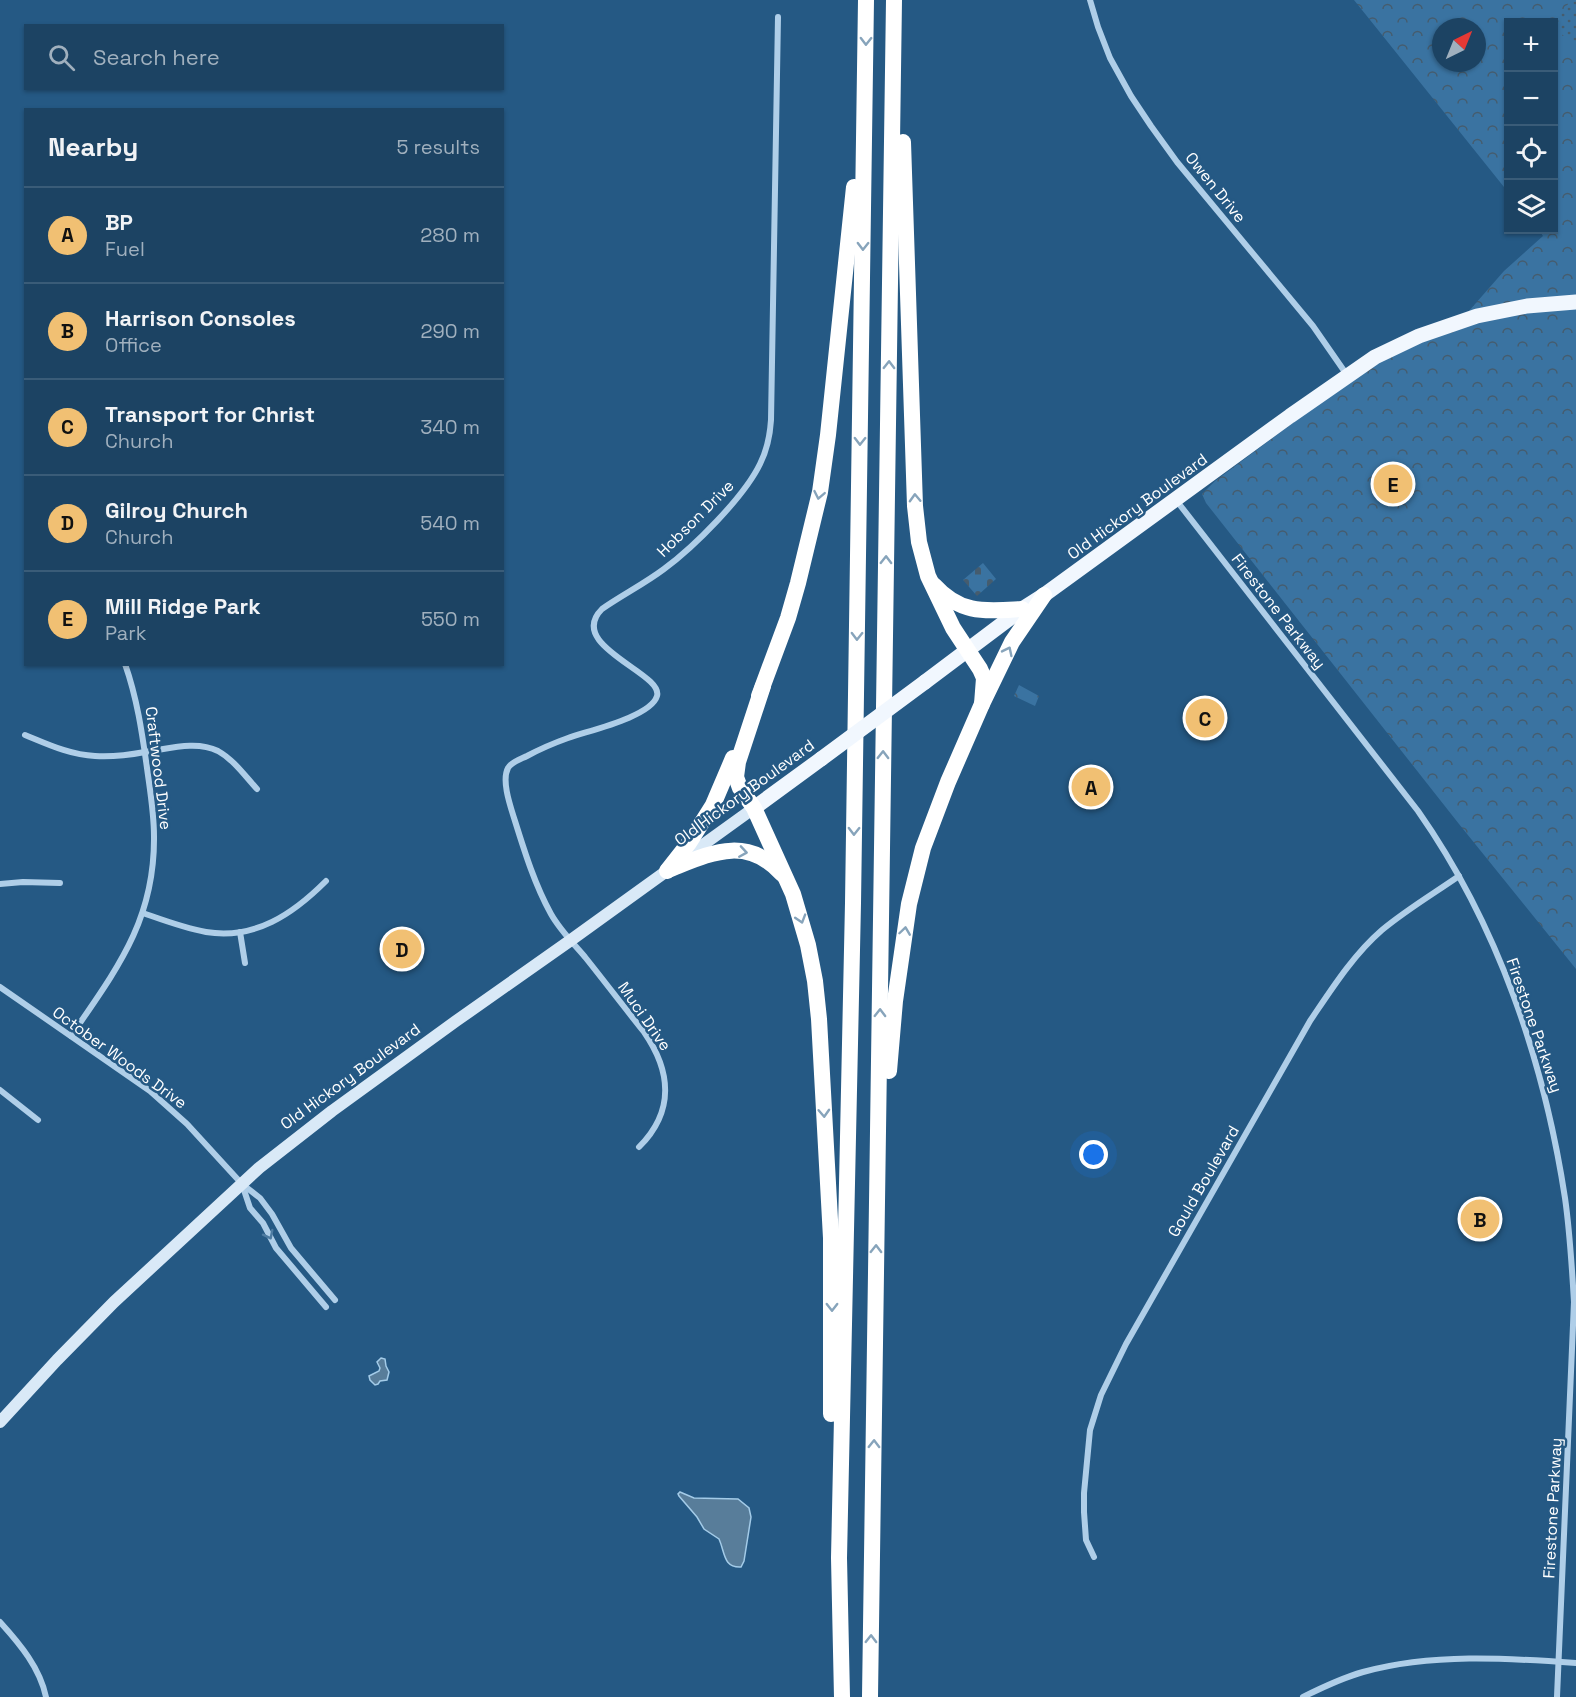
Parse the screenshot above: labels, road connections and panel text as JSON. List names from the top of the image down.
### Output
{
  "streets": {
    "main road": ["Old Hickory Boulevard"],
    "street": [
      "Owen Drive",
      "Hobson Drive",
      "Firestone Parkway",
      "Craftwood Drive",
      "Muci Drive",
      "October Woods Drive",
      "Gould Boulevard"
    ]
  },
  "crossings": [
    ["Owen Drive", "Old Hickory Boulevard"],
    ["Old Hickory Boulevard", "Hobson Drive"],
    ["Old Hickory Boulevard", "Firestone Parkway"],
    ["Old Hickory Boulevard", "Muci Drive"],
    ["Old Hickory Boulevard", "October Woods Drive"],
    ["Hobson Drive", "Muci Drive"],
    ["Firestone Parkway", "Gould Boulevard"],
    ["Craftwood Drive", "October Woods Drive"]
  ],
  "north": "top right",
  "page": {
    "map_buttons": ["+", "−"],
    "search": "Search here",
    "heading": ["Nearby", "5 results"],
    "list": [
      {
        "mark": "A",
        "name": "BP",
        "note": "Fuel",
        "value": "280 m"
      },
      {
        "mark": "B",
        "name": "Harrison Consoles",
        "note": "Office",
        "value": "290 m"
      },
      {
        "mark": "C",
        "name": "Transport for Christ",
        "note": "Church",
        "value": "340 m"
      },
      {
        "mark": "D",
        "name": "Gilroy Church",
        "note": "Church",
        "value": "540 m"
      },
      {
        "mark": "E",
        "name": "Mill Ridge Park",
        "note": "Park",
        "value": "550 m"
      }
    ],
    "pins": [
      "E",
      "C",
      "A",
      "D",
      "B"
    ]
  }
}
